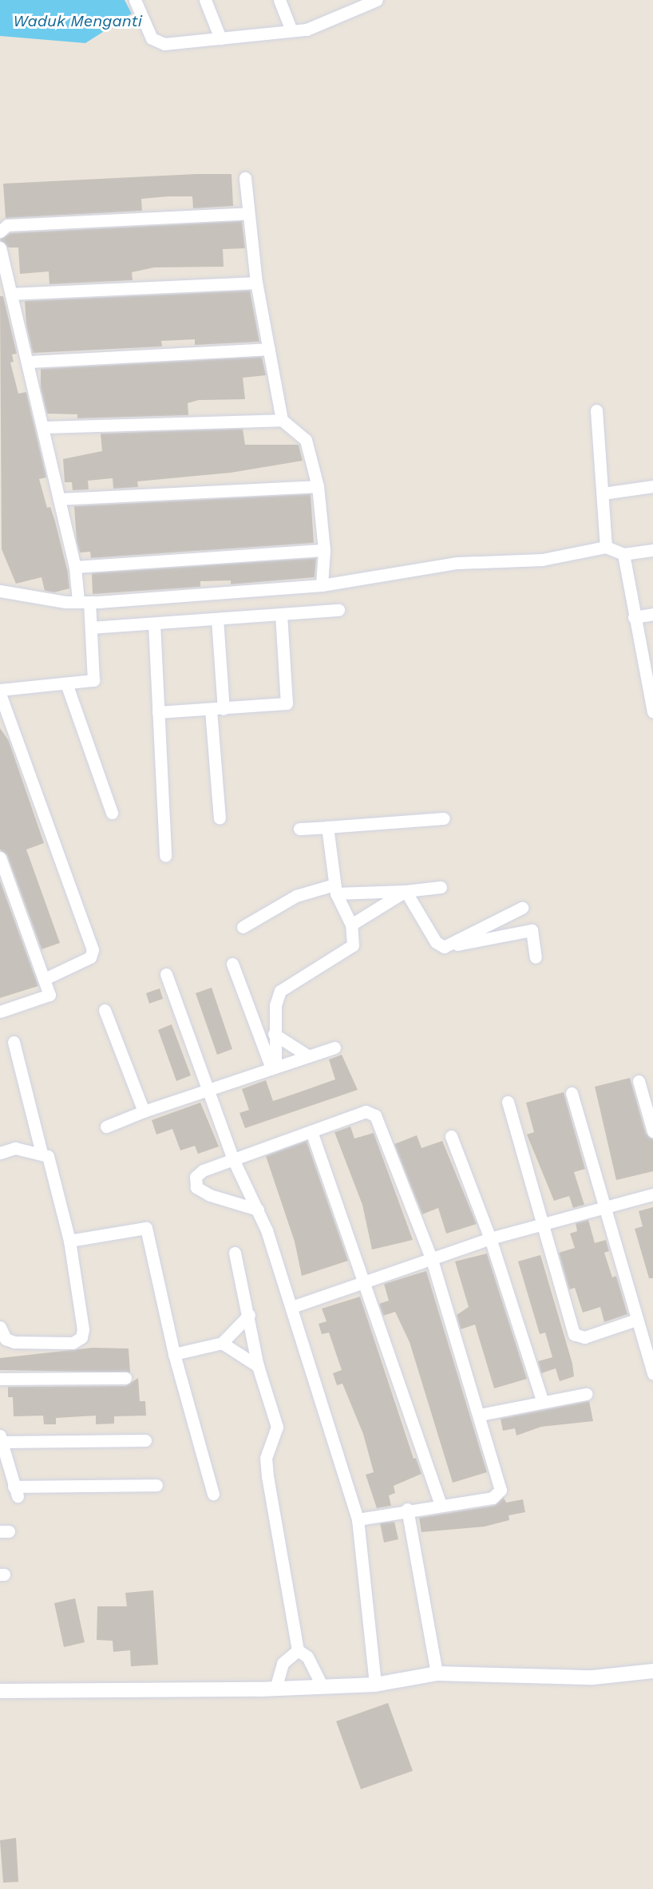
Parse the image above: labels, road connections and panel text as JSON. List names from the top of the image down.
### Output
{
  "water": ["Waduk Menganti"]
}
